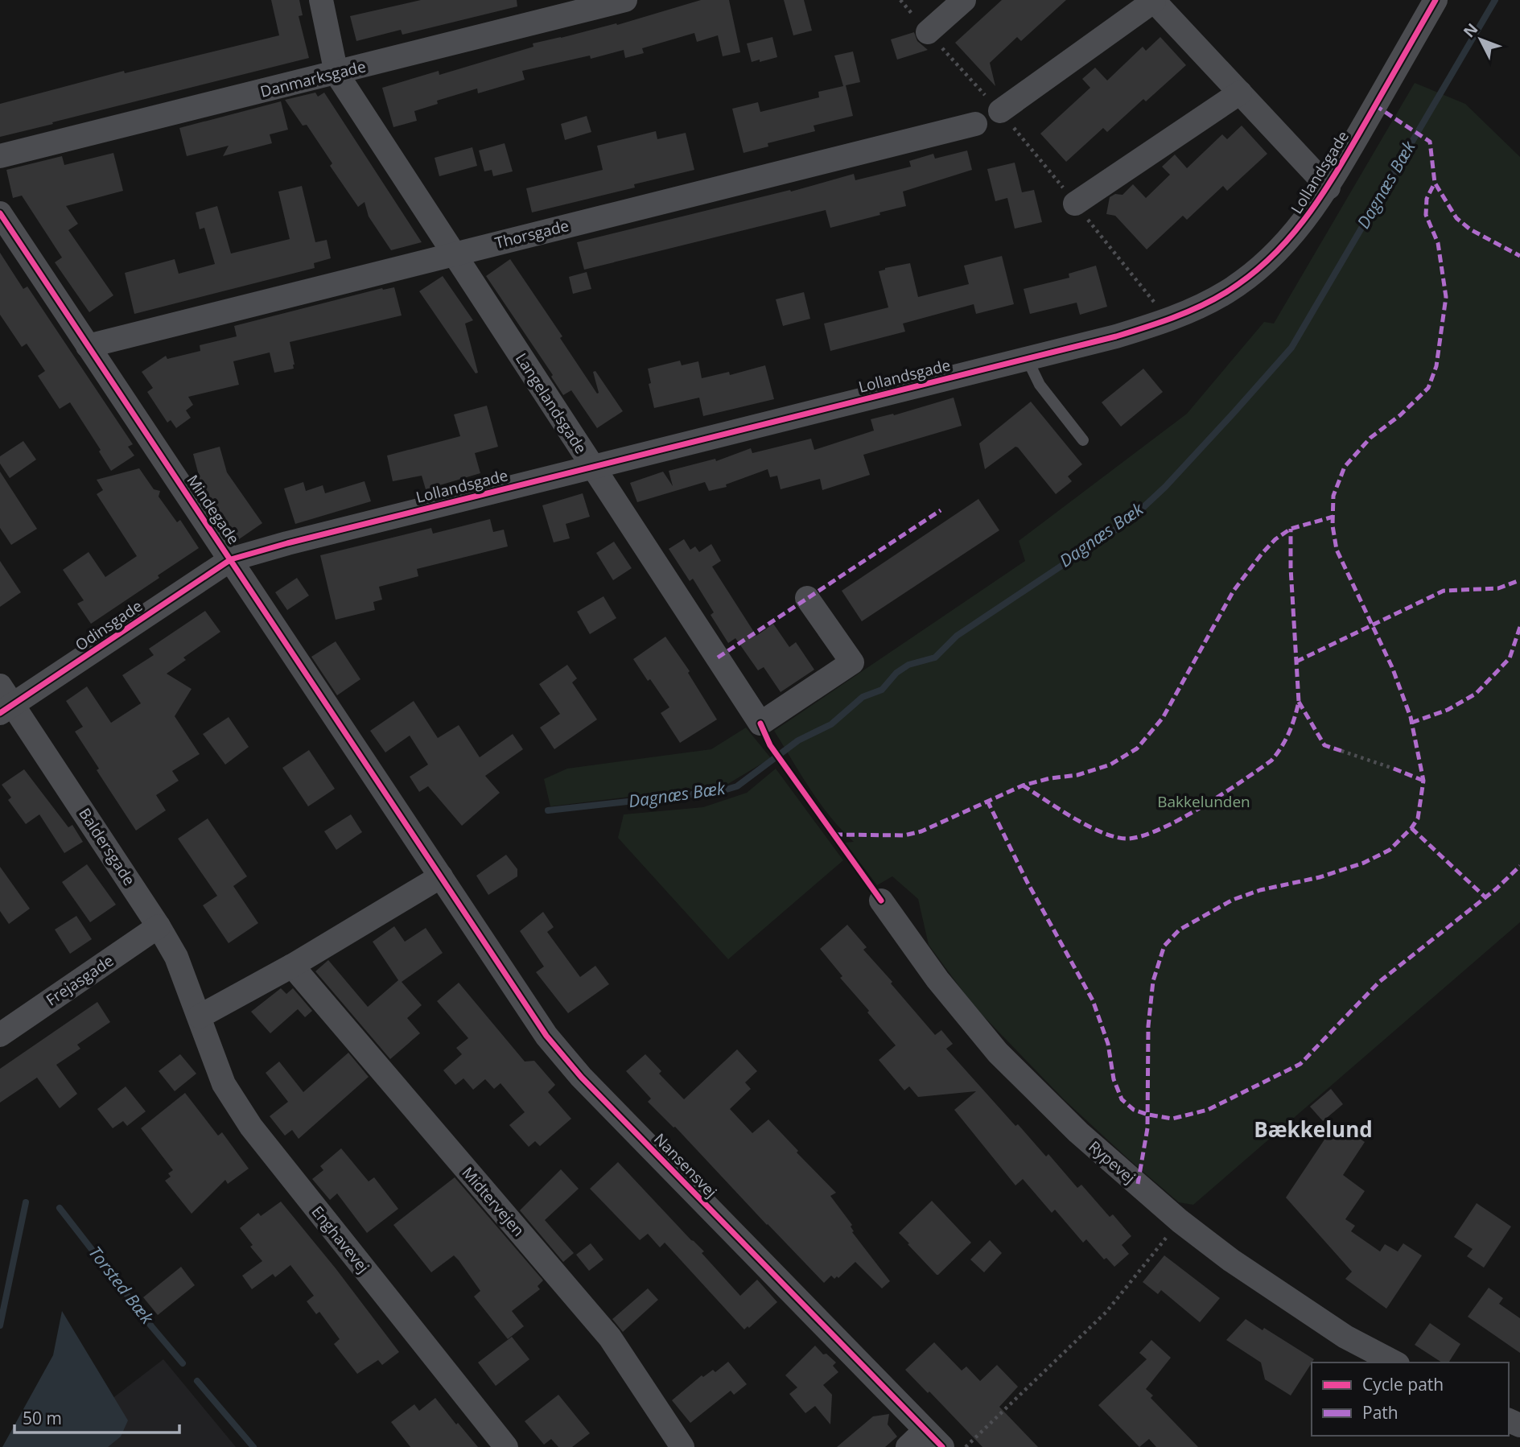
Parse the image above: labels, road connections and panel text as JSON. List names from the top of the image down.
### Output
{
  "streets": {
    "street": [
      "Danmarksgade",
      "Lollandsgade",
      "Thorsgade",
      "Langelandsgade",
      "Mindegade",
      "Odinsgade",
      "Baldersgade",
      "Frejasgade",
      "Rypevej",
      "Nansensvej",
      "Midtervejen",
      "Enghavevej"
    ]
  },
  "crossings": [
    ["Danmarksgade", "Langelandsgade"],
    ["Lollandsgade", "Langelandsgade"],
    ["Lollandsgade", "Mindegade"],
    ["Lollandsgade", "Odinsgade"],
    ["Thorsgade", "Langelandsgade"],
    ["Thorsgade", "Mindegade"],
    ["Mindegade", "Odinsgade"],
    ["Mindegade", "Nansensvej"],
    ["Odinsgade", "Baldersgade"],
    ["Baldersgade", "Frejasgade"],
    ["Baldersgade", "Enghavevej"]
  ],
  "districts": ["Bækkelund"],
  "water": ["Dagnæs Bæk", "Torsted Bæk"],
  "parks": ["Bakkelunden"],
  "legend": ["Cycle path", "Path"],
  "scale_bar": "50 m",
  "north": "top left"
}
